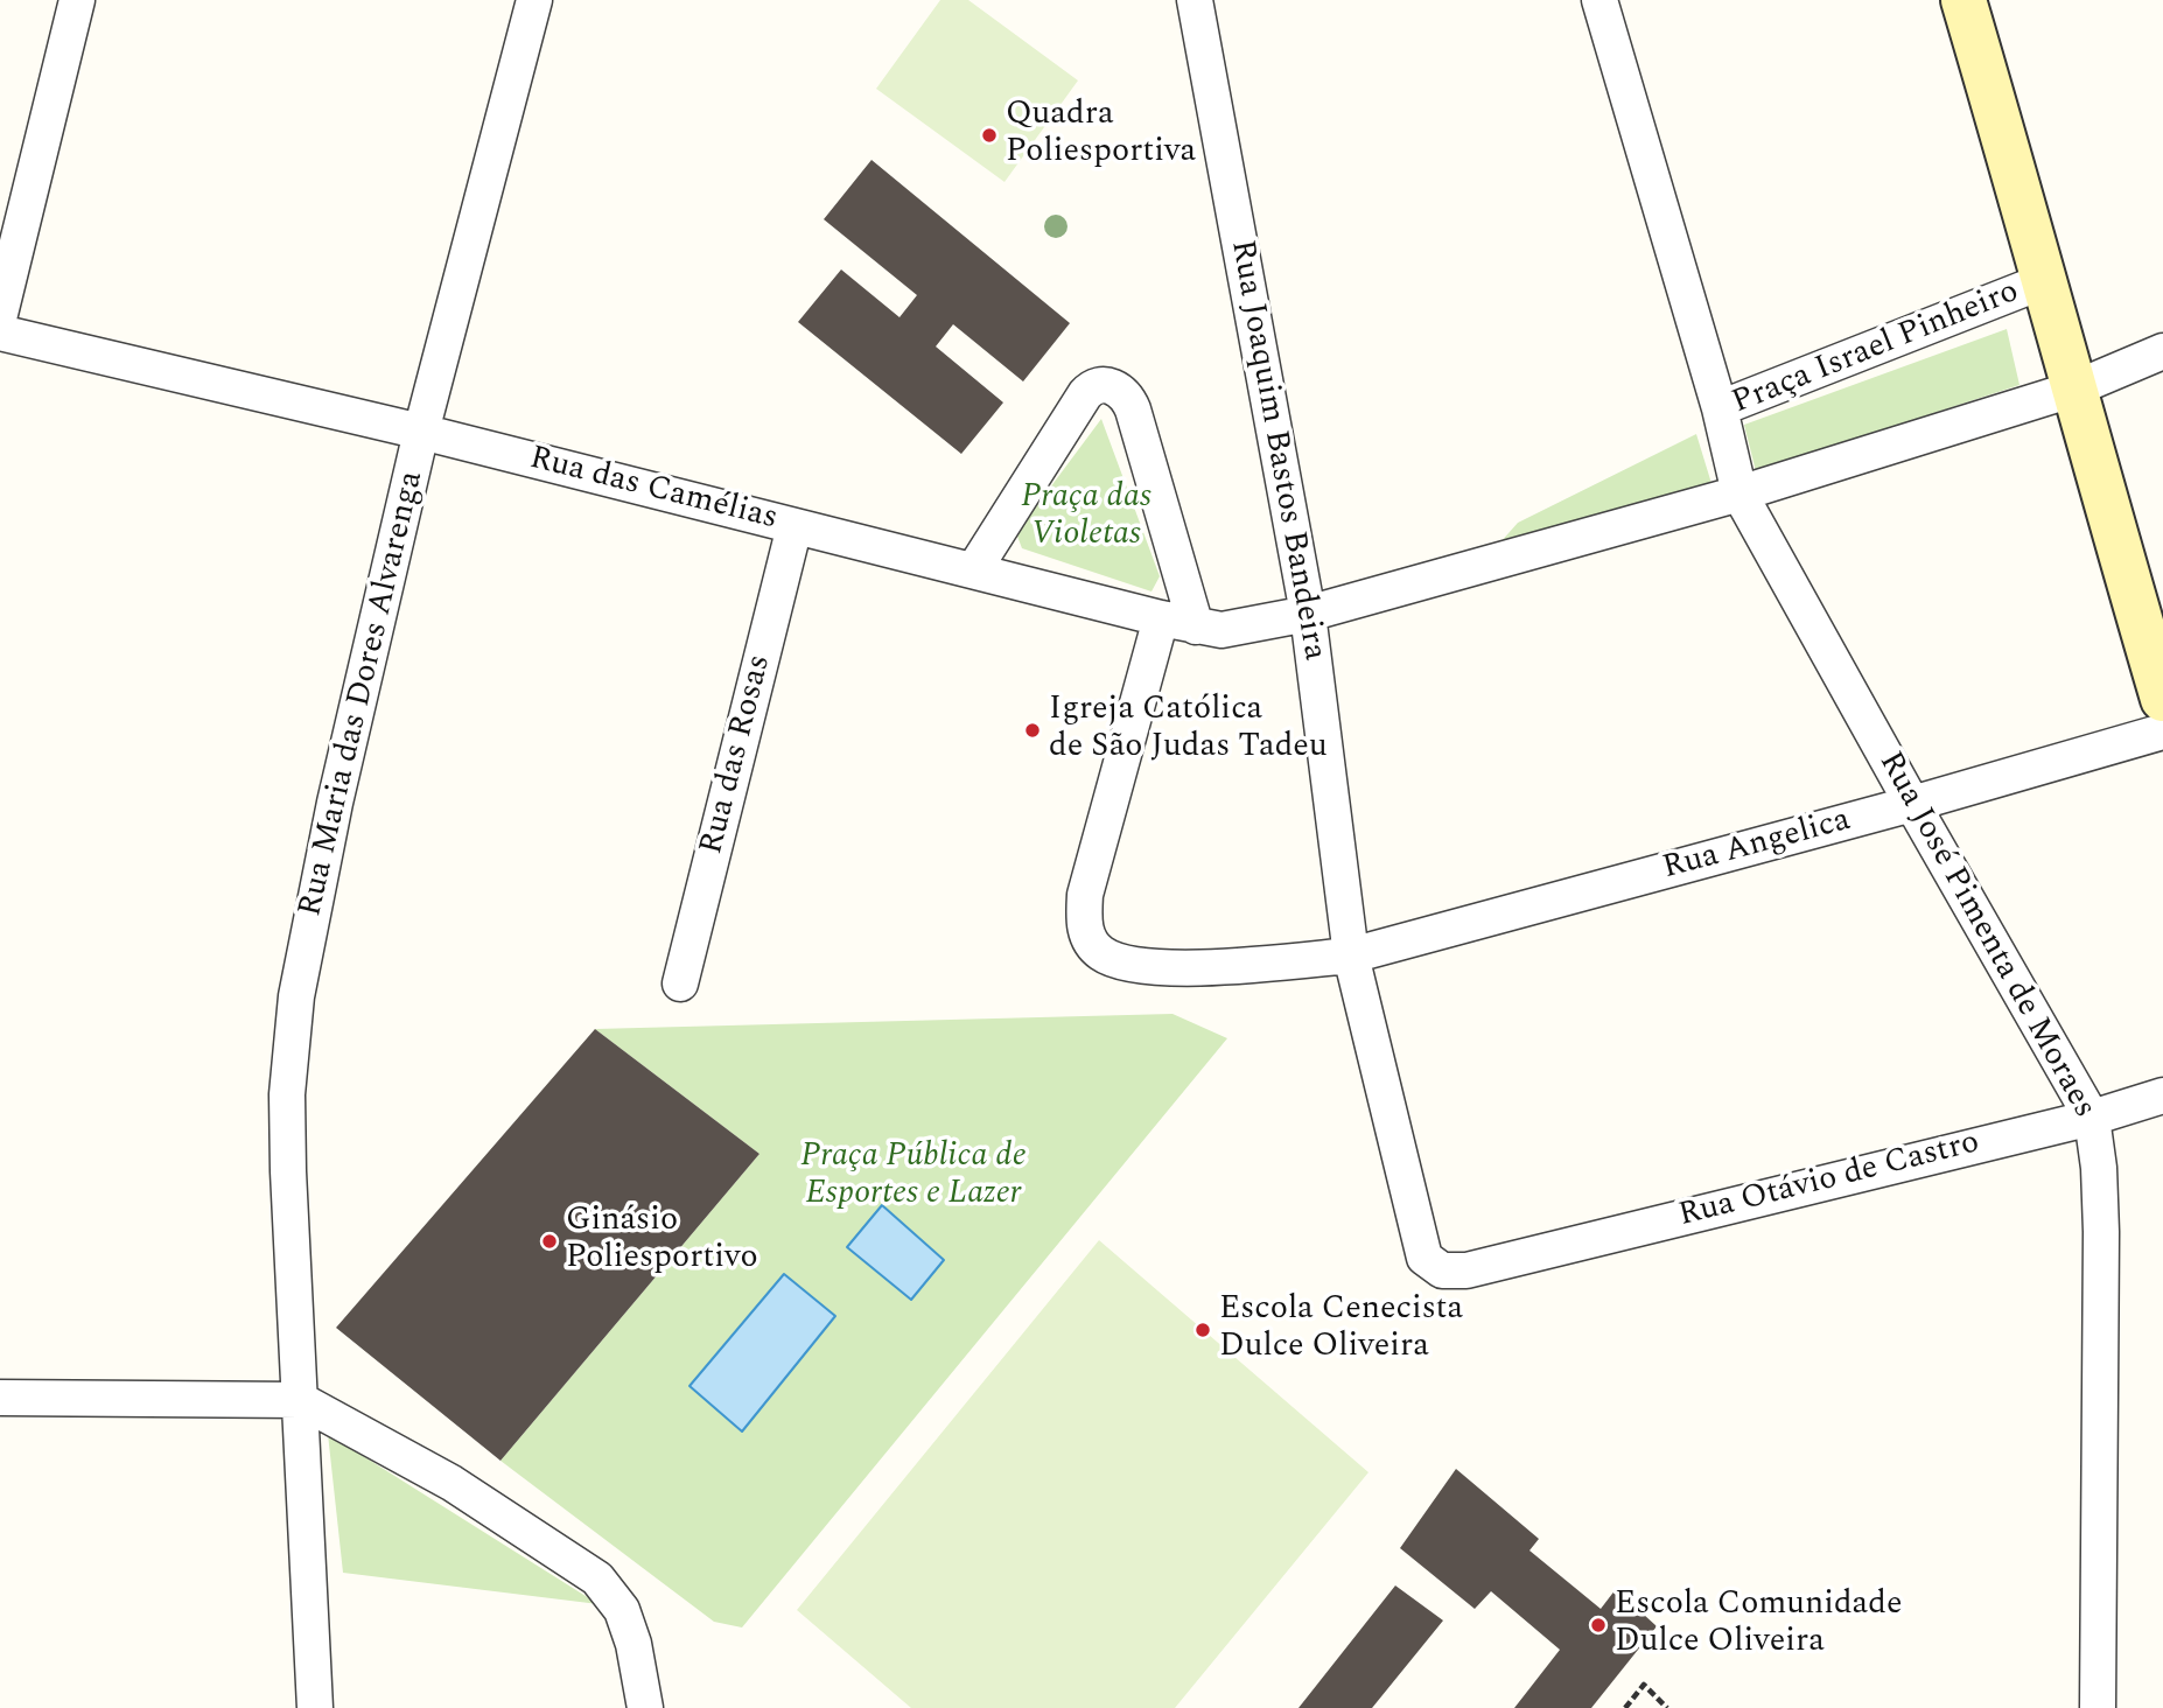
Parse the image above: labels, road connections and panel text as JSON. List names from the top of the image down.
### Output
{
  "streets": {
    "street": [
      "Praça Israel Pinheiro",
      "Rua Joaquim Bastos Bandeira",
      "Rua das Camélias",
      "Rua Maria das Dores Alvarenga",
      "Rua das Rosas",
      "Rua Angelica",
      "Rua José Pimenta de Moraes",
      "Rua Otávio de Castro"
    ]
  },
  "crossings": [
    ["Praça Israel Pinheiro", "Rua José Pimenta de Moraes"],
    ["Rua Joaquim Bastos Bandeira", "Rua das Camélias"],
    ["Rua Joaquim Bastos Bandeira", "Rua Angelica"],
    ["Rua Joaquim Bastos Bandeira", "Rua Otávio de Castro"],
    ["Rua das Camélias", "Rua Maria das Dores Alvarenga"],
    ["Rua das Camélias", "Rua das Rosas"],
    ["Rua das Camélias", "Rua Angelica"],
    ["Rua Angelica", "Rua José Pimenta de Moraes"],
    ["Rua José Pimenta de Moraes", "Rua Otávio de Castro"]
  ],
  "parks": ["Praça das Violetas", "Praça Pública de Esportes e Lazer"],
  "places": [
    "Quadra Poliesportiva",
    "Igreja Católica de São Judas Tadeu",
    "Ginásio Poliesportivo",
    "Escola Cenecista Dulce Oliveira",
    "Escola Comunidade Dulce Oliveira"
  ]
}
